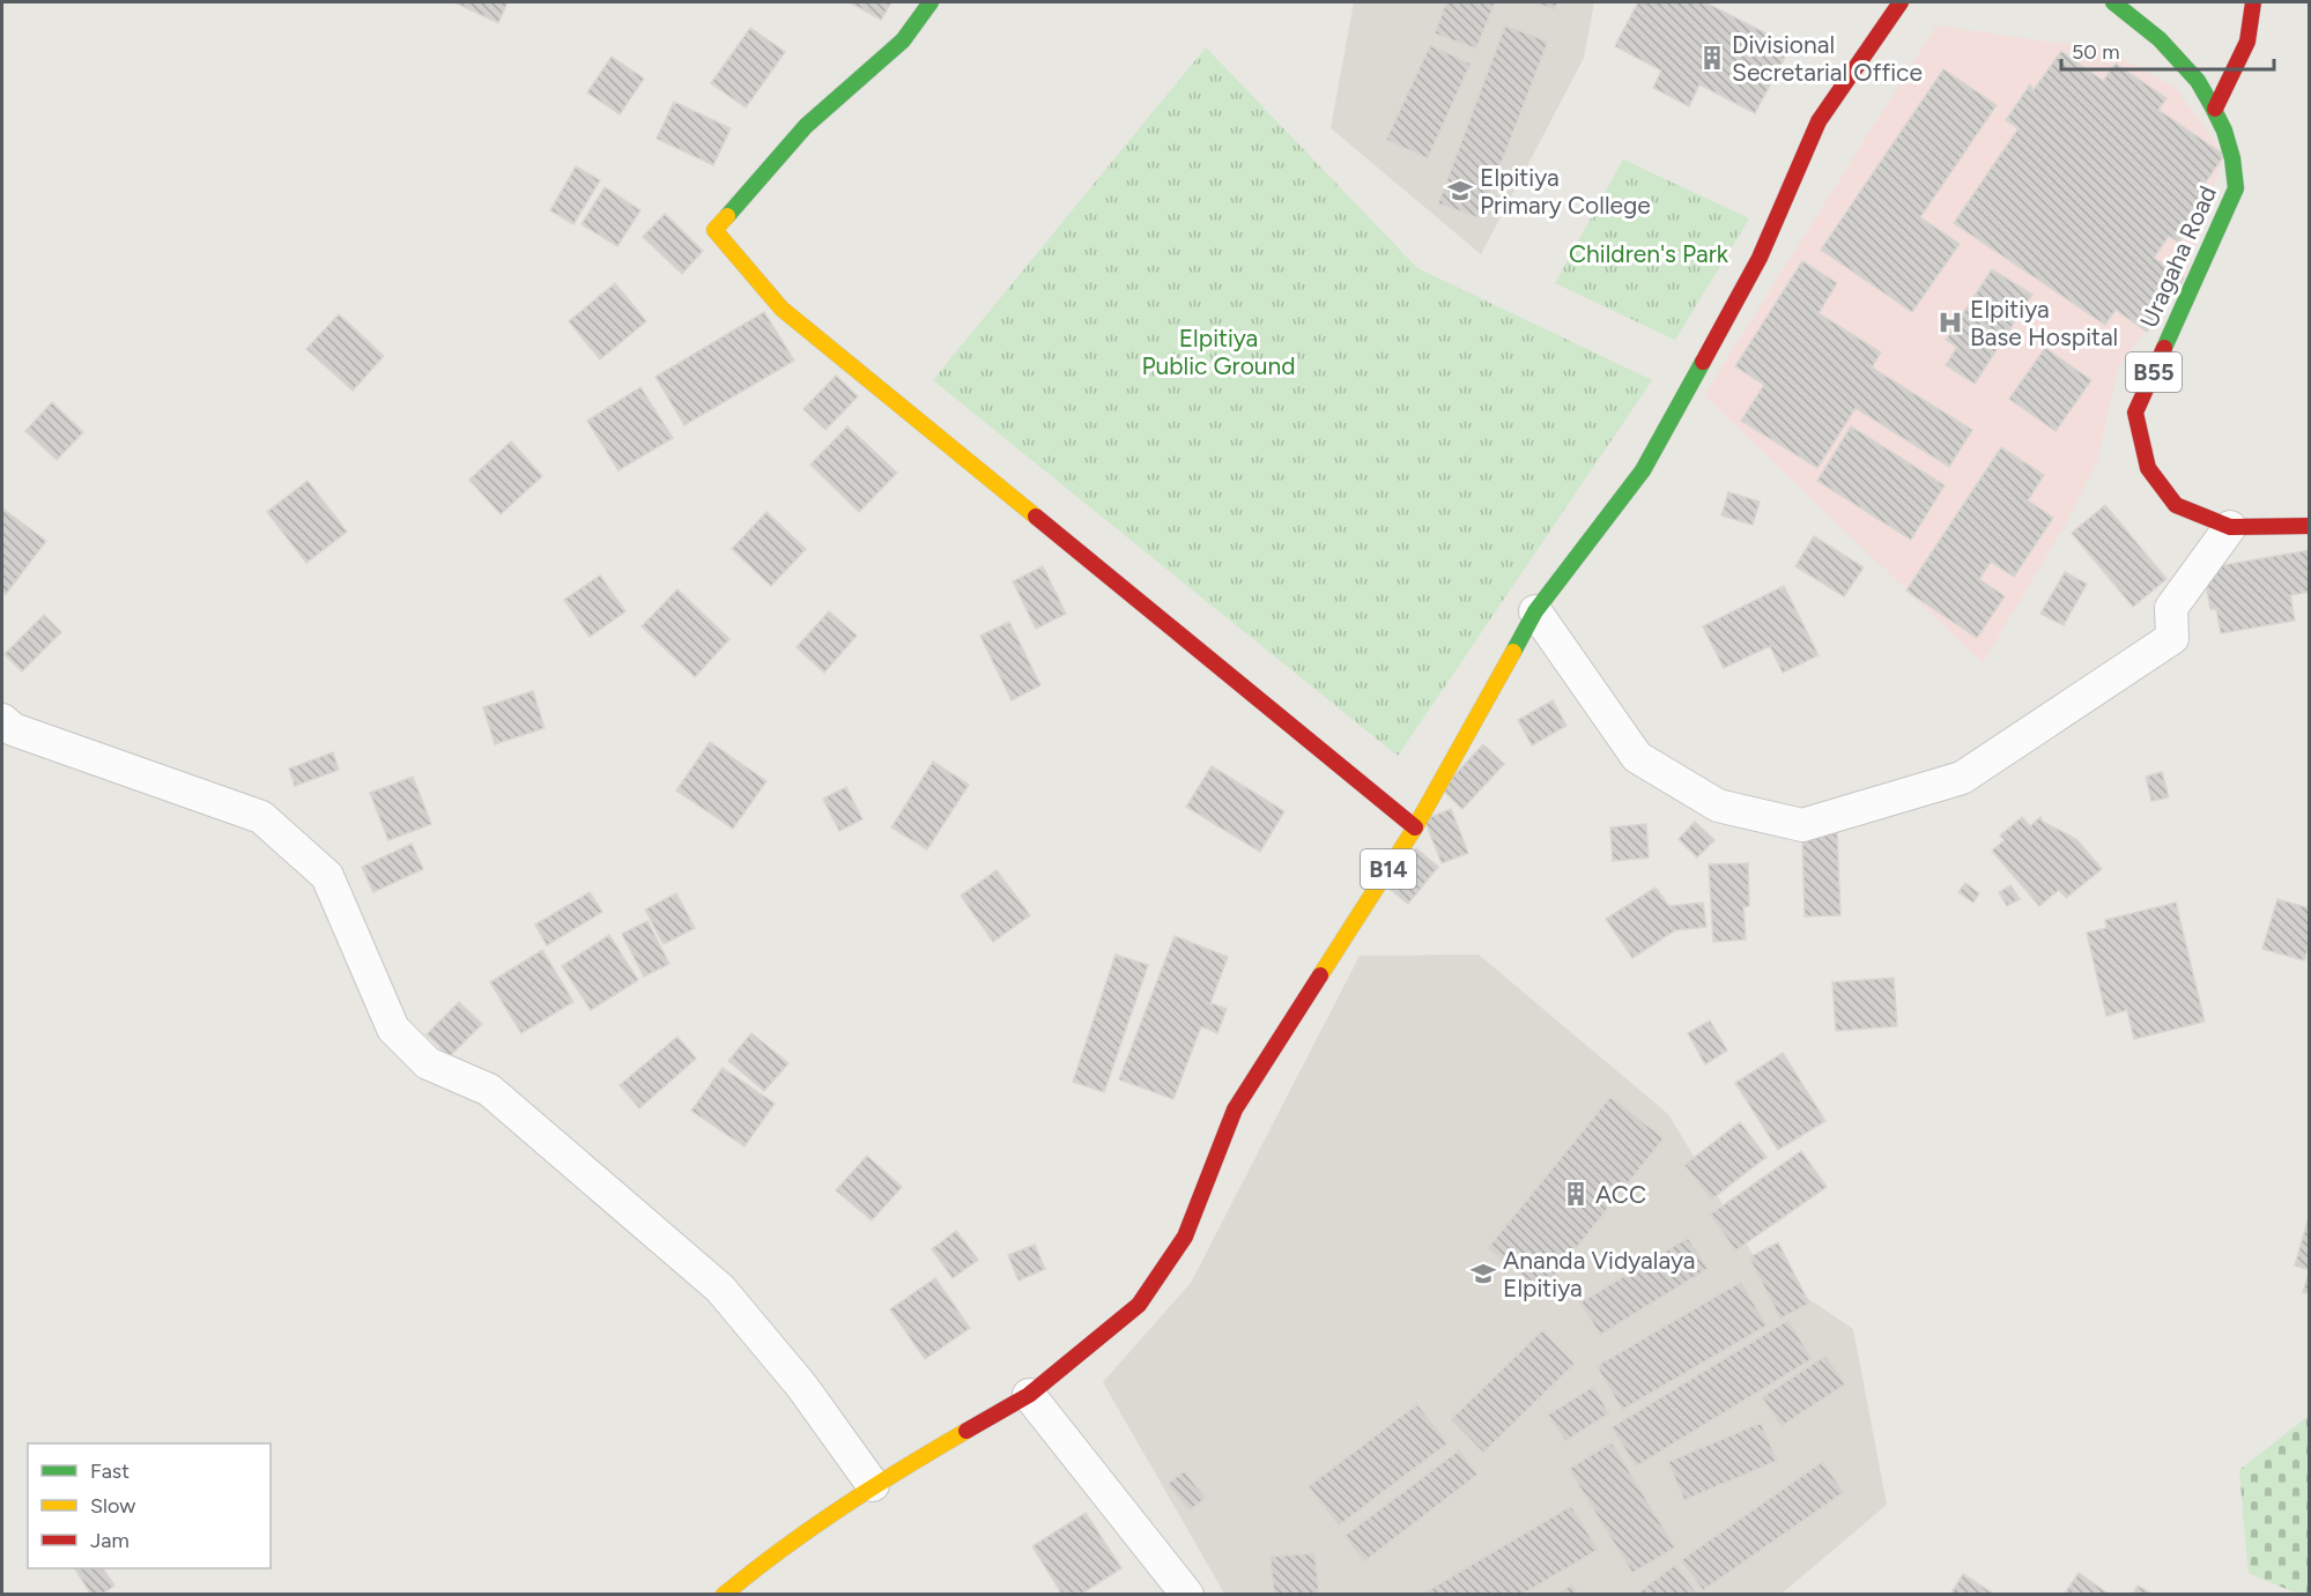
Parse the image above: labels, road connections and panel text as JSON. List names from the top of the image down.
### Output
{
  "streets": {
    "main road": ["Uragaha Road", "B55", "B14"]
  },
  "parks": ["Children's Park", "Elpitiya Public Ground"],
  "places": {
    "building": ["Divisional Secretarial Office", "ACC"],
    "school or university": ["Elpitiya Primary College", "Ananda Vidyalaya Elpitiya"],
    "hospital": ["Elpitiya Base Hospital"]
  },
  "legend": ["Fast", "Slow", "Jam"],
  "scale_bar": "50 m"
}
